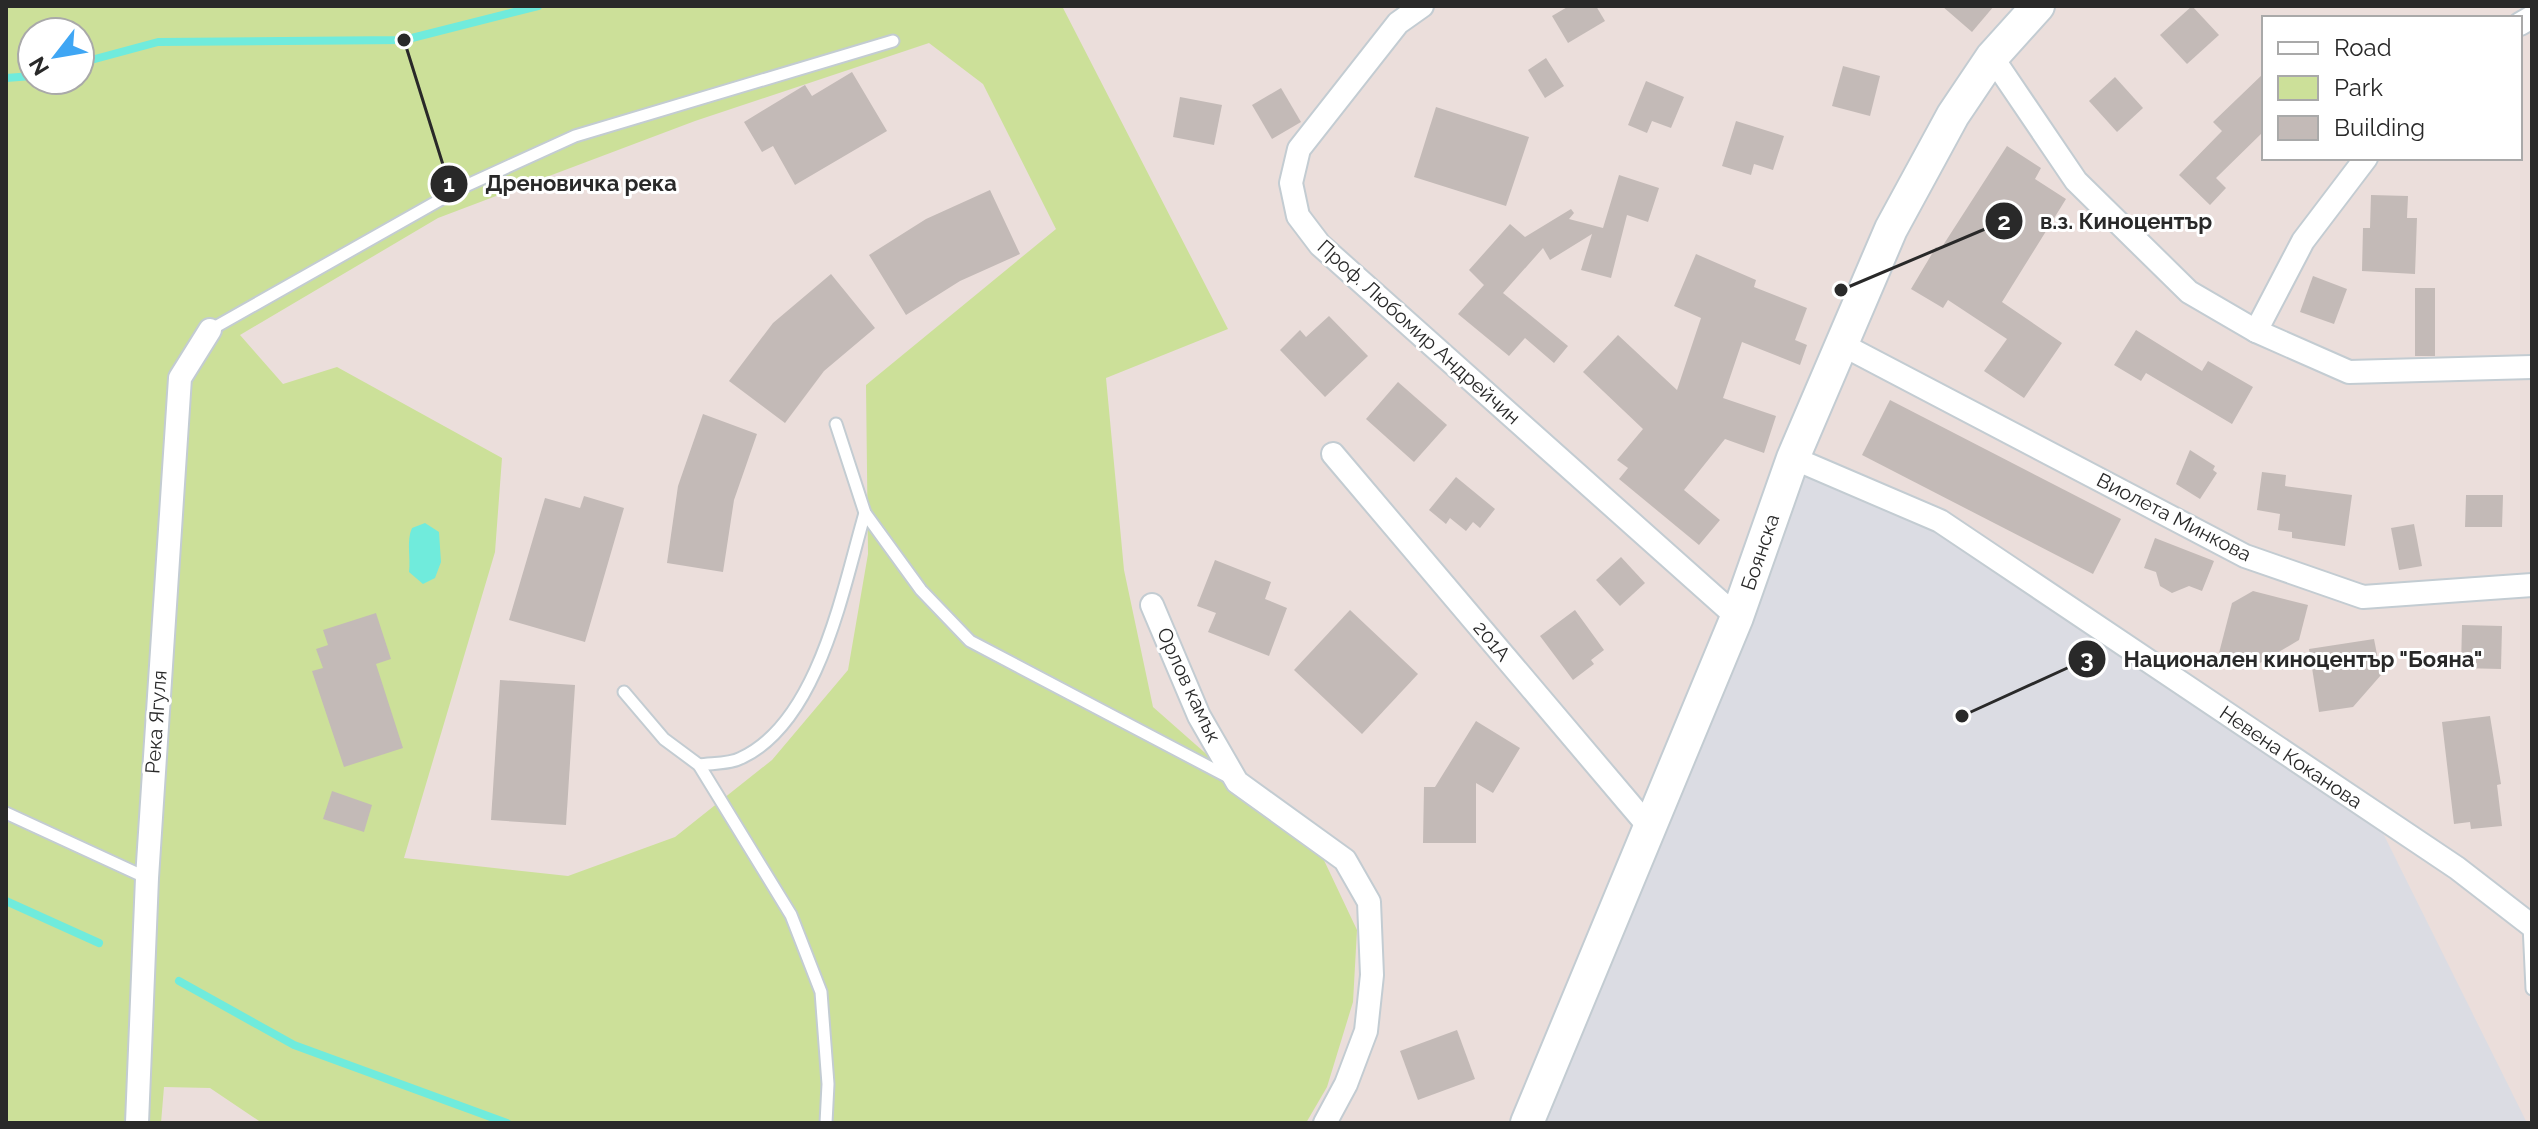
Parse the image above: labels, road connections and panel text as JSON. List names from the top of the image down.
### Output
{
  "streets": {
    "main road": ["Боянска"],
    "street": [
      "Проф. Любомир Андрейчин",
      "Виолета Минкова",
      "201А",
      "Орлов камък",
      "Река Ягуля",
      "Невена Коканова"
    ]
  },
  "crossings": [
    ["Проф. Любомир Андрейчин", "Боянска"],
    ["Виолета Минкова", "Боянска"],
    ["Боянска", "201А"],
    ["Боянска", "Невена Коканова"]
  ],
  "places": ["Дреновичка река", "в.з. Киноцентър", "Национален киноцентър \"Бояна\""],
  "legend": ["Road", "Park", "Building"],
  "north": "bottom left"
}
